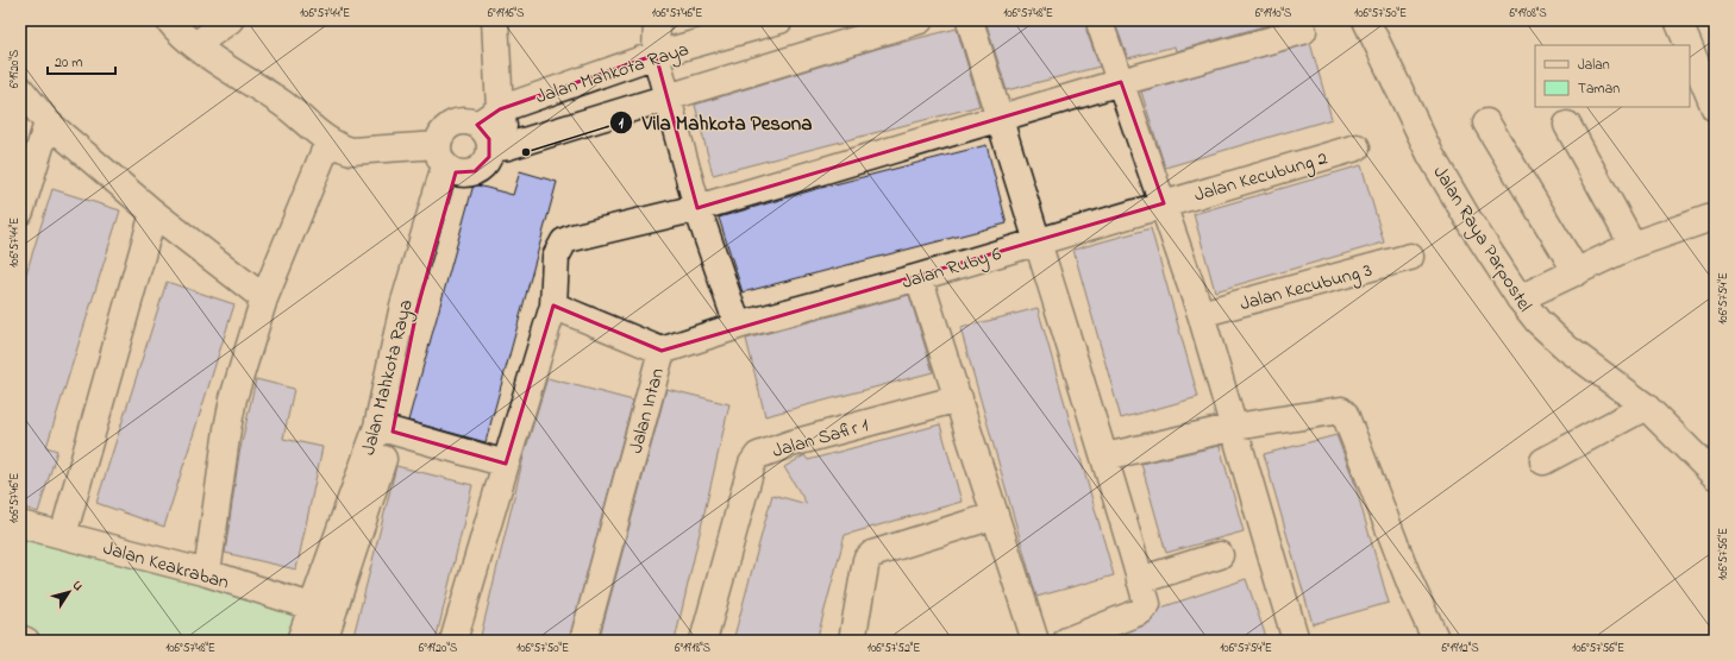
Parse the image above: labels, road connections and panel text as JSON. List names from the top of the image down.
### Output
{
  "streets": {
    "street": [
      "Jalan Mahkota Raya",
      "Jalan Kecubung 2",
      "Jalan Raya Parpostel",
      "Jalan Ruby 6",
      "Jalan Kecubung 3",
      "Jalan Intan",
      "Jalan Safir 1",
      "Jalan Keakraban"
    ]
  },
  "crossings": [
    ["Jalan Mahkota Raya", "Jalan Keakraban"],
    ["Jalan Kecubung 2", "Jalan Ruby 6"],
    ["Jalan Ruby 6", "Jalan Intan"]
  ],
  "places": ["Vila Mahkota Pesona"],
  "legend": ["Jalan", "Taman"],
  "scale_bar": "20 m",
  "north": "top right",
  "coordinates": [
    "106°57'44\"E",
    "6°19'16\"S",
    "106°57'46\"E",
    "106°57'48\"E",
    "6°19'10\"S",
    "106°57'50\"E",
    "6°19'08\"S",
    "6°19'20\"S",
    "106°57'54\"E",
    "106°57'56\"E",
    "6°19'18\"S",
    "106°57'52\"E",
    "6°19'12\"S"
  ]
}
